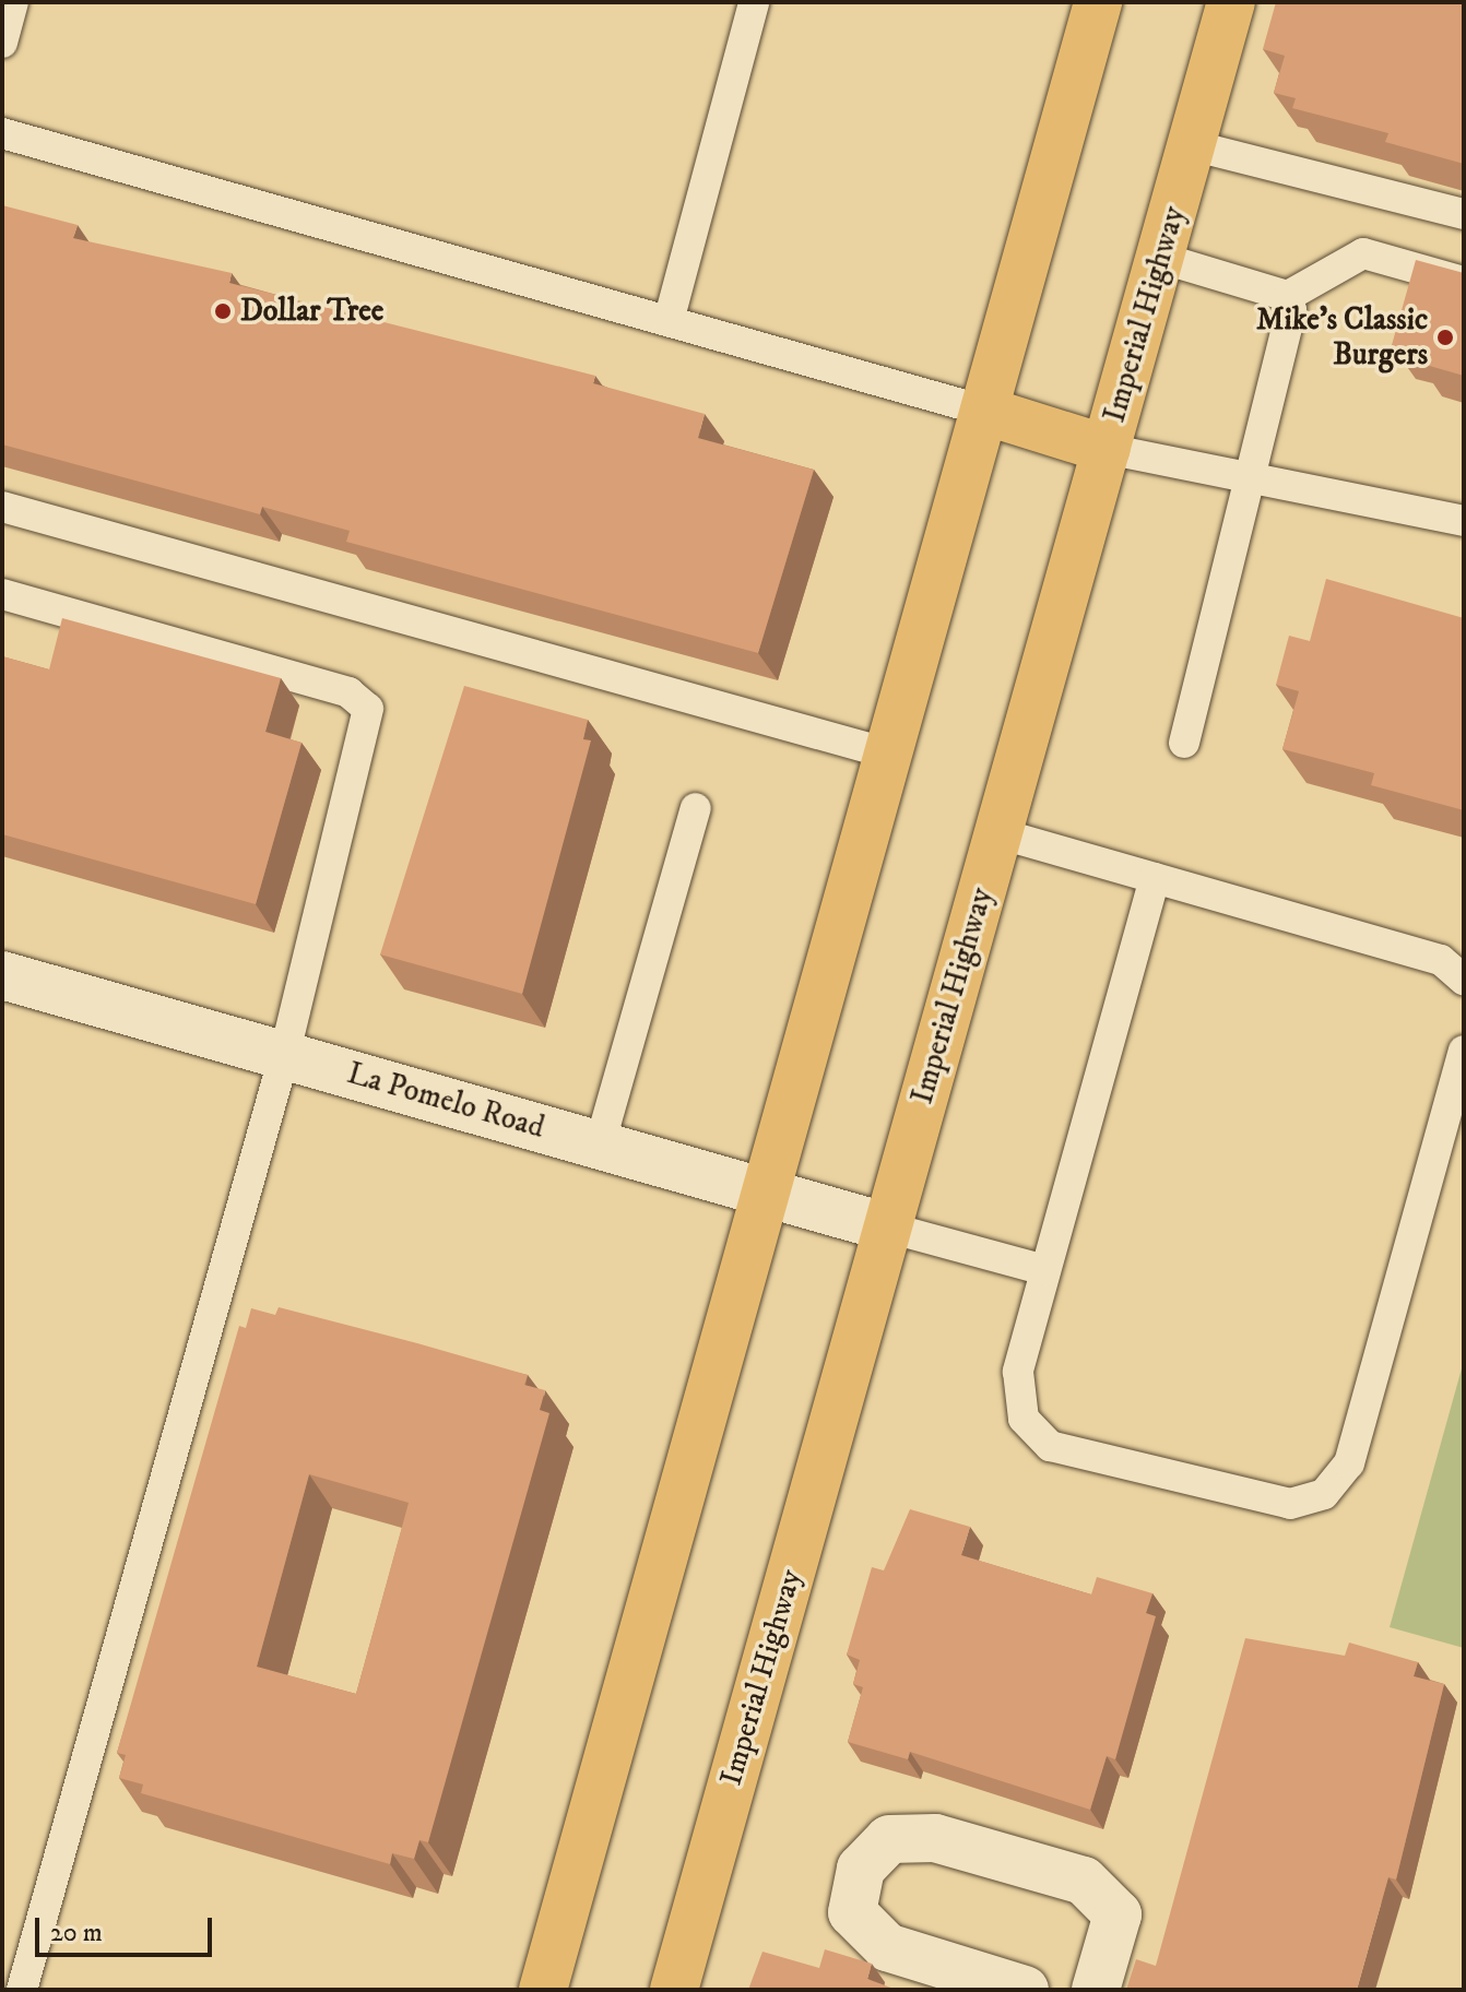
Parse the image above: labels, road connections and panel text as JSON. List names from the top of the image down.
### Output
{
  "streets": {
    "main road": ["Imperial Highway"],
    "street": ["La Pomelo Road"]
  },
  "crossings": [
    ["Imperial Highway", "La Pomelo Road"]
  ],
  "places": ["Dollar Tree", "Mike's Classic Burgers"],
  "scale_bar": "20 m"
}
